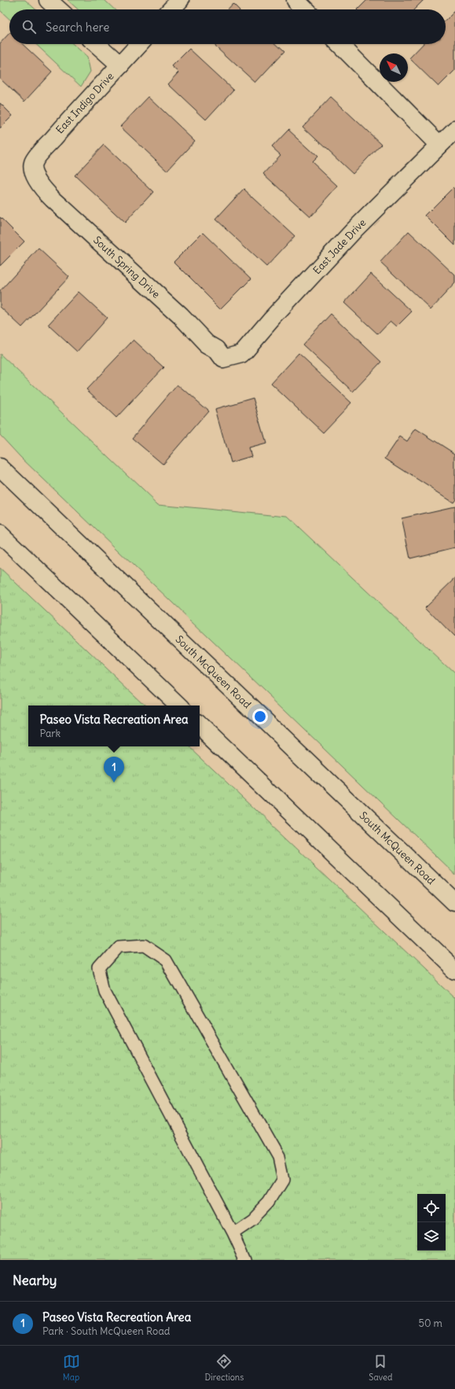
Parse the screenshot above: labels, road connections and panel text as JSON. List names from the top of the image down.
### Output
{
  "streets": {
    "main road": [
      "East Indigo Drive",
      "East Jade Drive",
      "South Spring Drive",
      "South McQueen Road"
    ]
  },
  "crossings": [
    ["East Indigo Drive", "South Spring Drive"],
    ["East Jade Drive", "South Spring Drive"]
  ],
  "north": "top left",
  "page": {
    "search": "Search here",
    "popup": ["Paseo Vista Recreation Area", "Park"],
    "pins": "1",
    "heading": "Nearby",
    "list": [
      {
        "mark": "1",
        "name": "Paseo Vista Recreation Area",
        "note": "Park · South McQueen Road",
        "value": "50 m"
      }
    ],
    "nav": ["Map", "Directions", "Saved"]
  }
}
